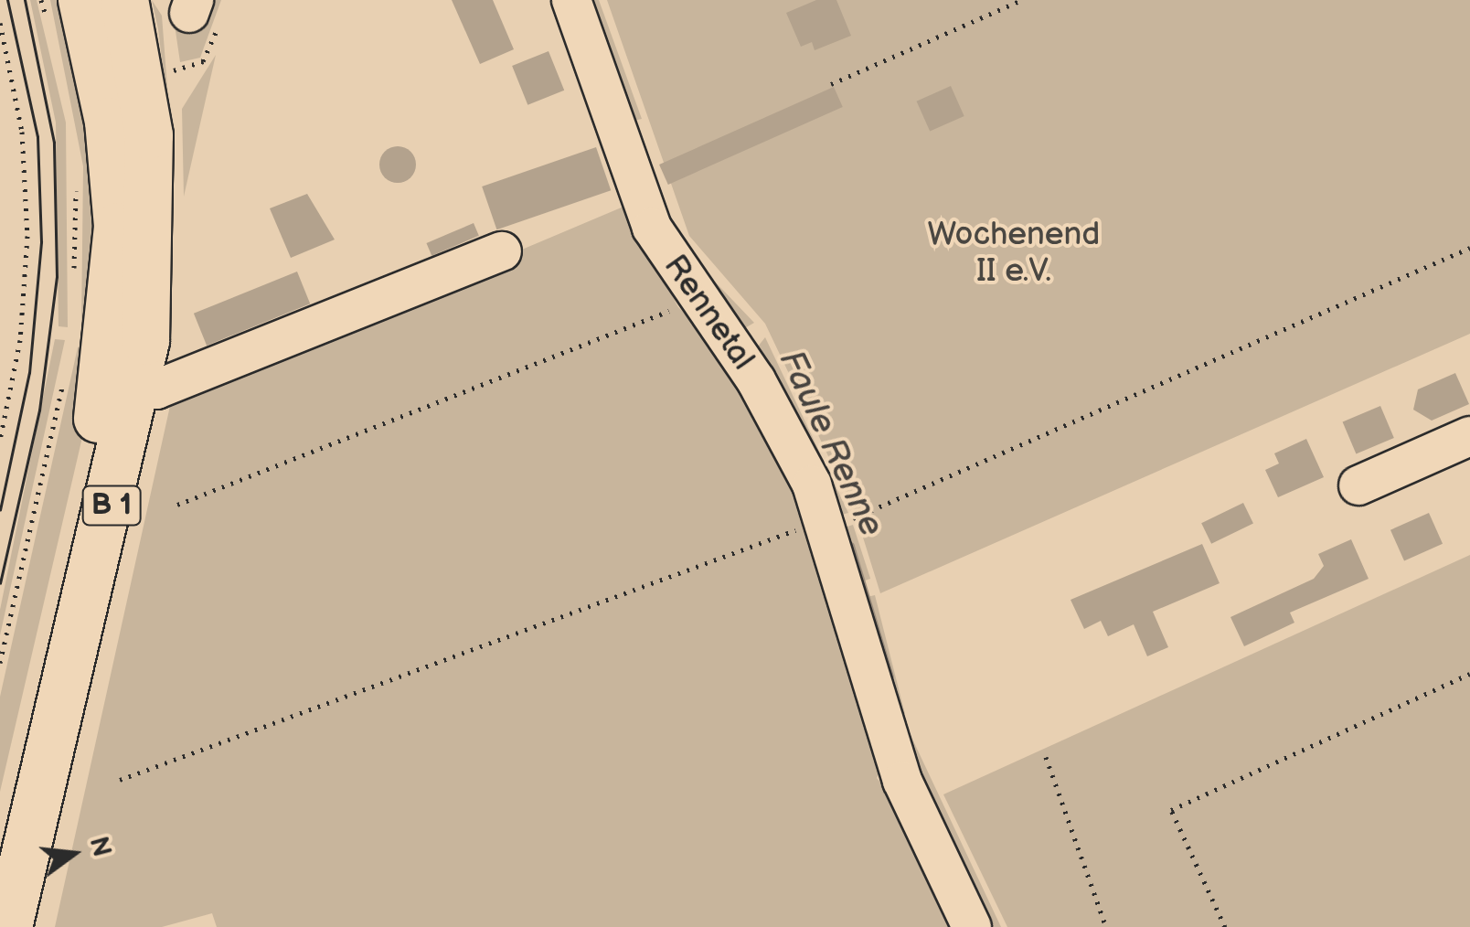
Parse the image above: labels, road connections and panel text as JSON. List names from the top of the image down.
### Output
{
  "streets": {
    "main road": ["B 1"],
    "street": ["Rennetal"]
  },
  "water": ["Faule Renne"],
  "parks": ["Wochenend II e.V."],
  "north": "right"
}
